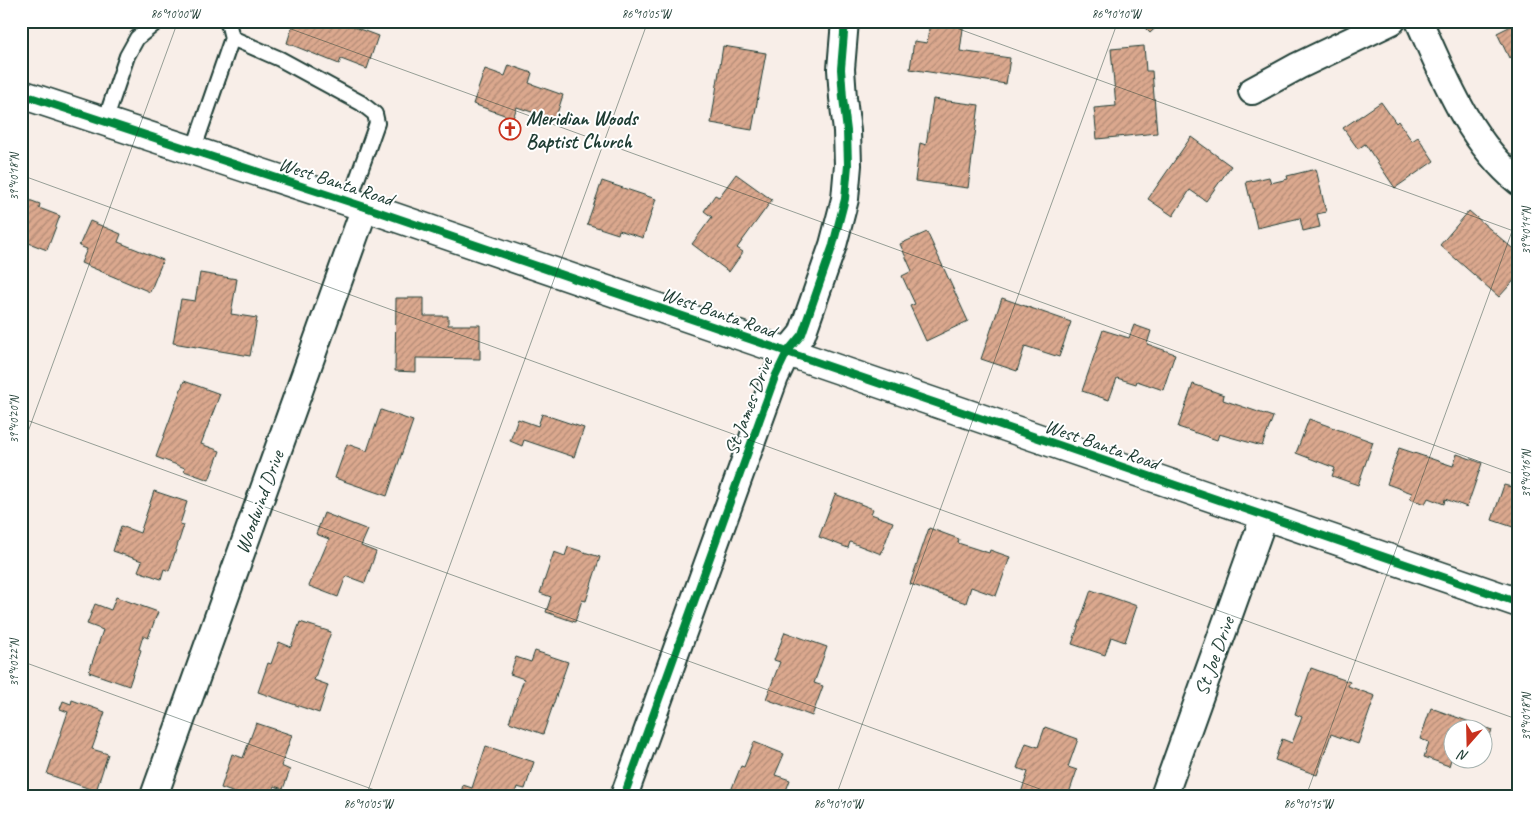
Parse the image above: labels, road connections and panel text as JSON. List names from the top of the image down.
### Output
{
  "streets": {
    "street": [
      "West Banta Road",
      "St James Drive",
      "Woodwind Drive",
      "St Joe Drive"
    ]
  },
  "crossings": [
    ["West Banta Road", "St James Drive"],
    ["West Banta Road", "Woodwind Drive"],
    ["West Banta Road", "St Joe Drive"]
  ],
  "places": {
    "church": ["Meridian Woods Baptist Church"]
  },
  "north": "bottom",
  "coordinates": [
    "86°10'00\"W",
    "86°10'05\"W",
    "86°10'10\"W",
    "39°40'18\"N",
    "39°40'14\"N",
    "39°40'20\"N",
    "39°40'16\"N",
    "39°40'22\"N",
    "86°10'15\"W"
  ]
}
